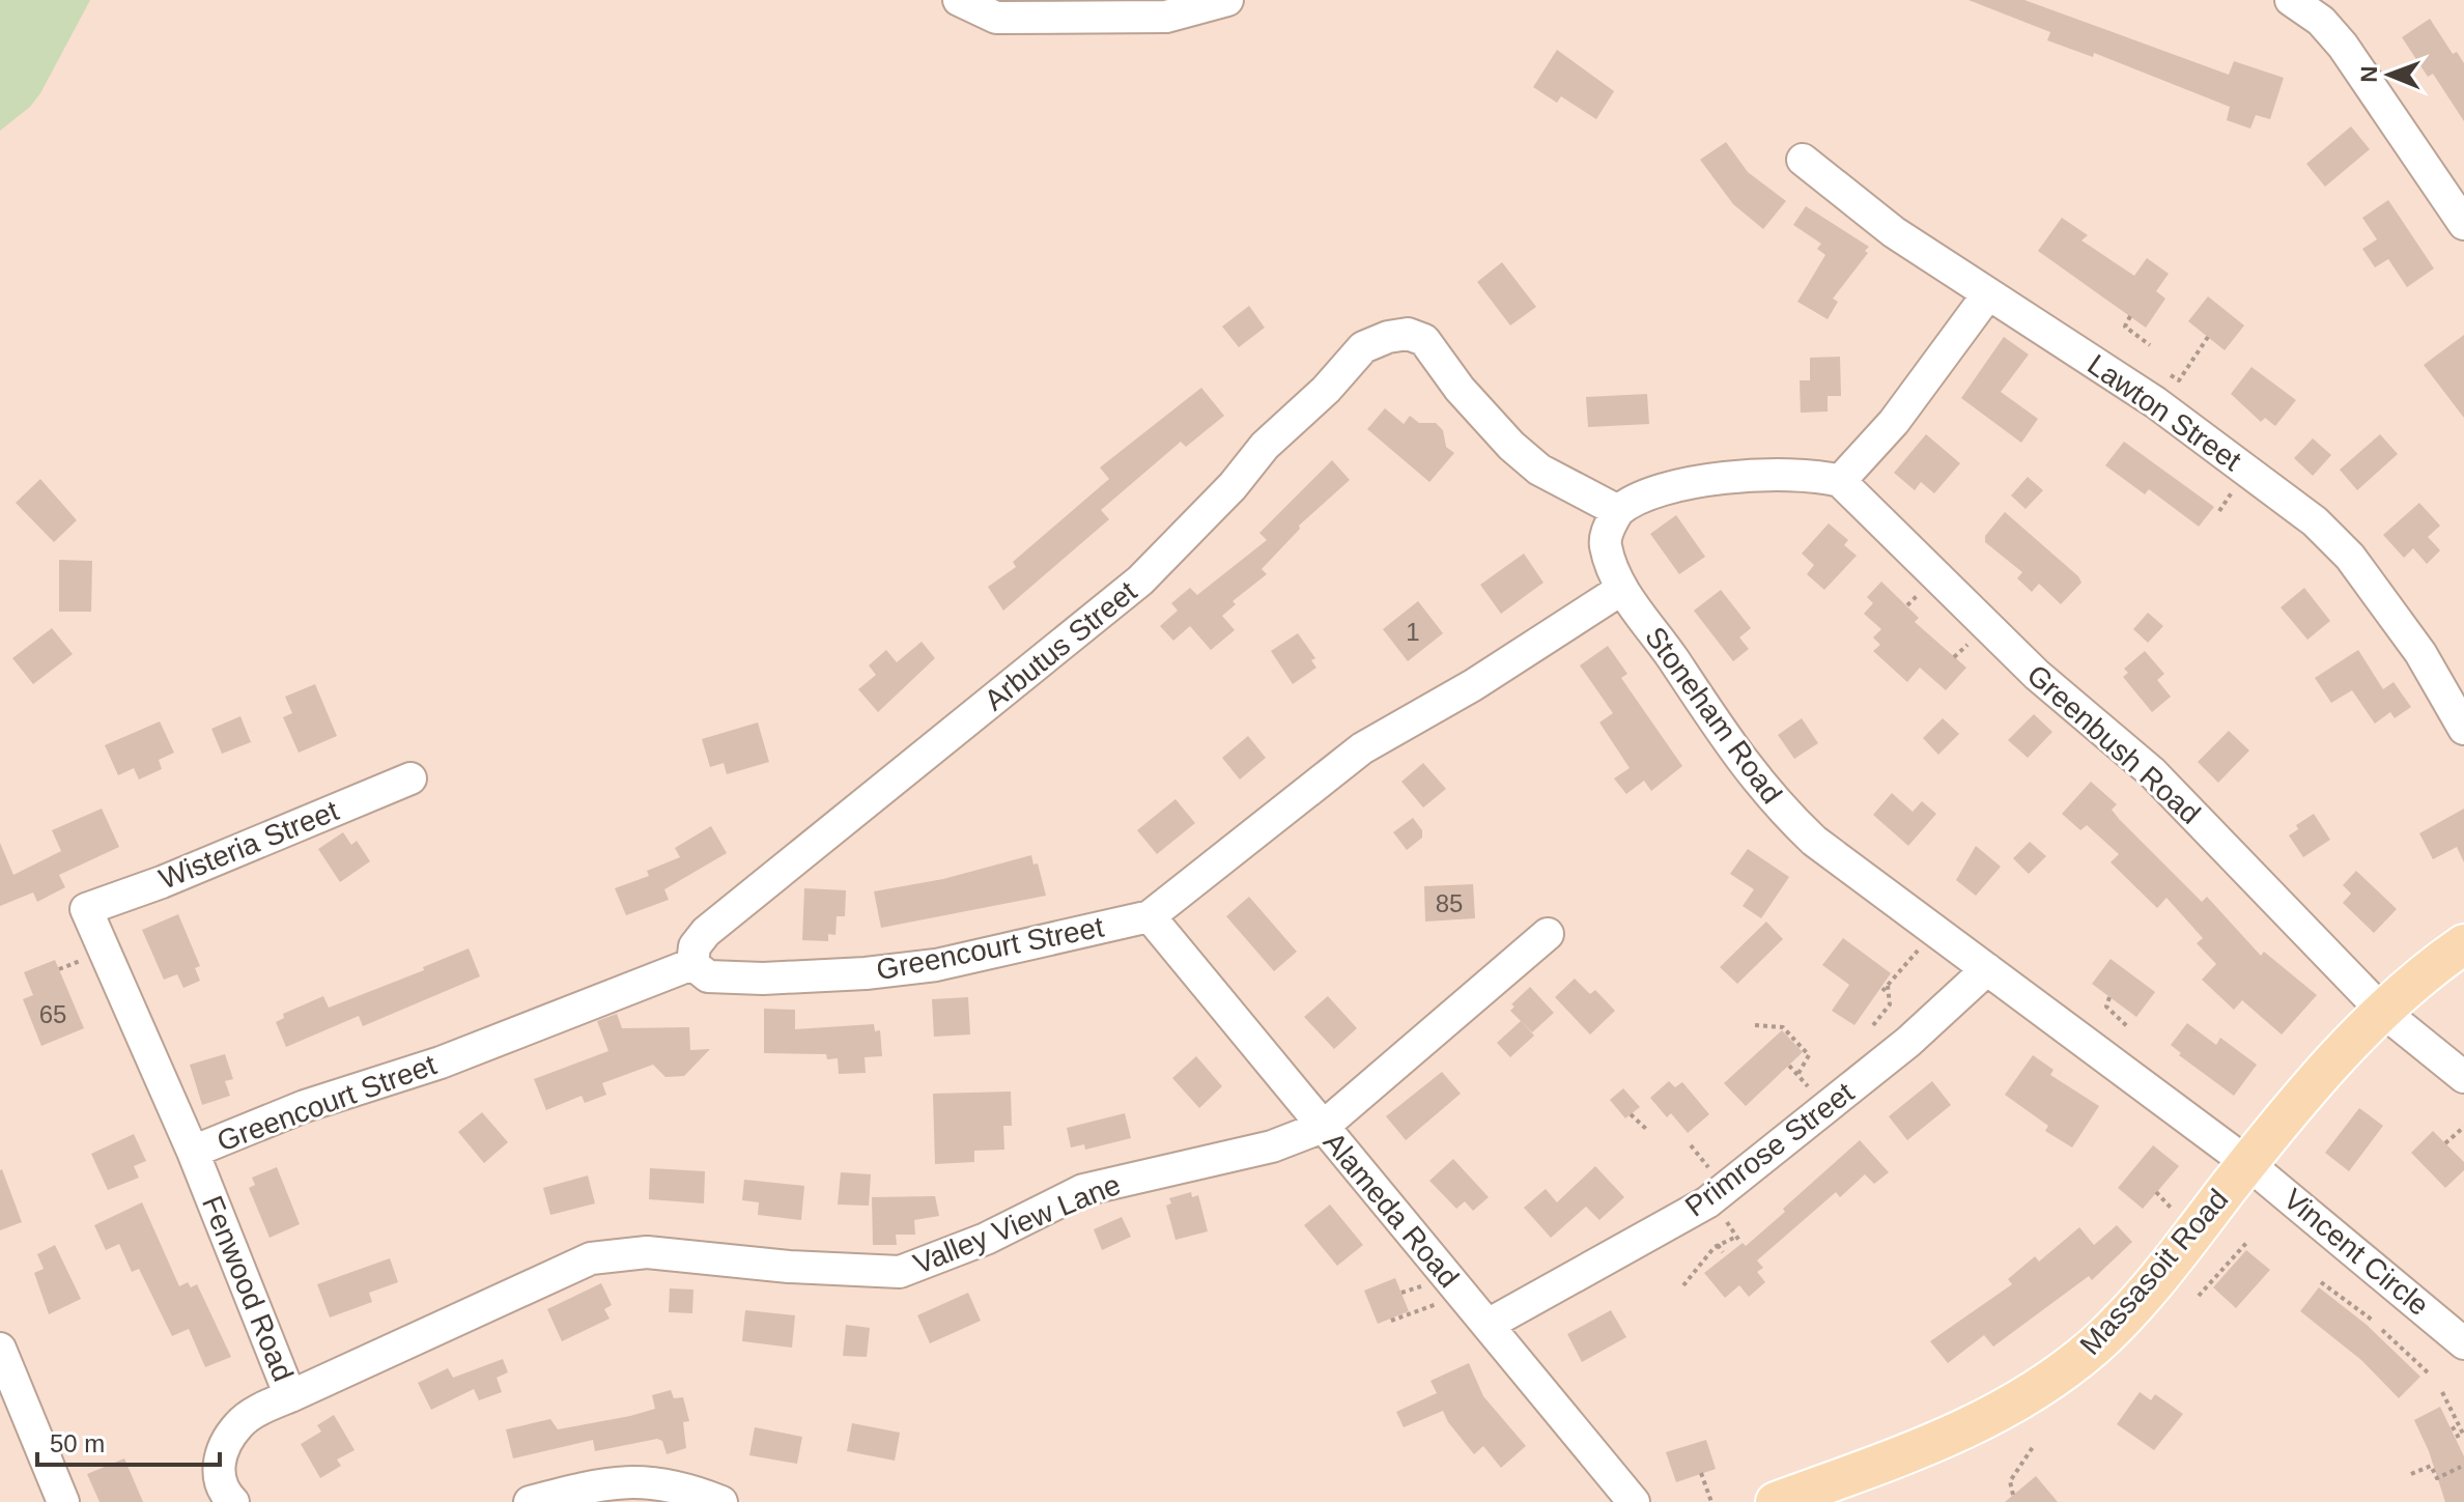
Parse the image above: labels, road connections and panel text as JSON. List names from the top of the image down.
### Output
{
  "streets": {
    "main road": ["Massasoit Road"],
    "street": [
      "Lawton Street",
      "Arbutus Street",
      "Stoneham Road",
      "Greenbush Road",
      "Wisteria Street",
      "Greencourt Street",
      "Primrose Street",
      "Alameda Road",
      "Valley View Lane",
      "Vincent Circle",
      "Fenwood Road"
    ]
  },
  "crossings": [
    ["Arbutus Street", "Stoneham Road"],
    ["Arbutus Street", "Greencourt Street"],
    ["Stoneham Road", "Greencourt Street"],
    ["Stoneham Road", "Primrose Street"],
    ["Stoneham Road", "Vincent Circle"],
    ["Stoneham Road", "Massasoit Road"],
    ["Greenbush Road", "Massasoit Road"],
    ["Wisteria Street", "Fenwood Road"],
    ["Greencourt Street", "Alameda Road"],
    ["Greencourt Street", "Fenwood Road"],
    ["Primrose Street", "Alameda Road"],
    ["Alameda Road", "Valley View Lane"],
    ["Valley View Lane", "Fenwood Road"],
    ["Vincent Circle", "Massasoit Road"]
  ],
  "house_numbers": ["1", "85", "65"],
  "scale_bar": "50 m",
  "north": "left"
}
